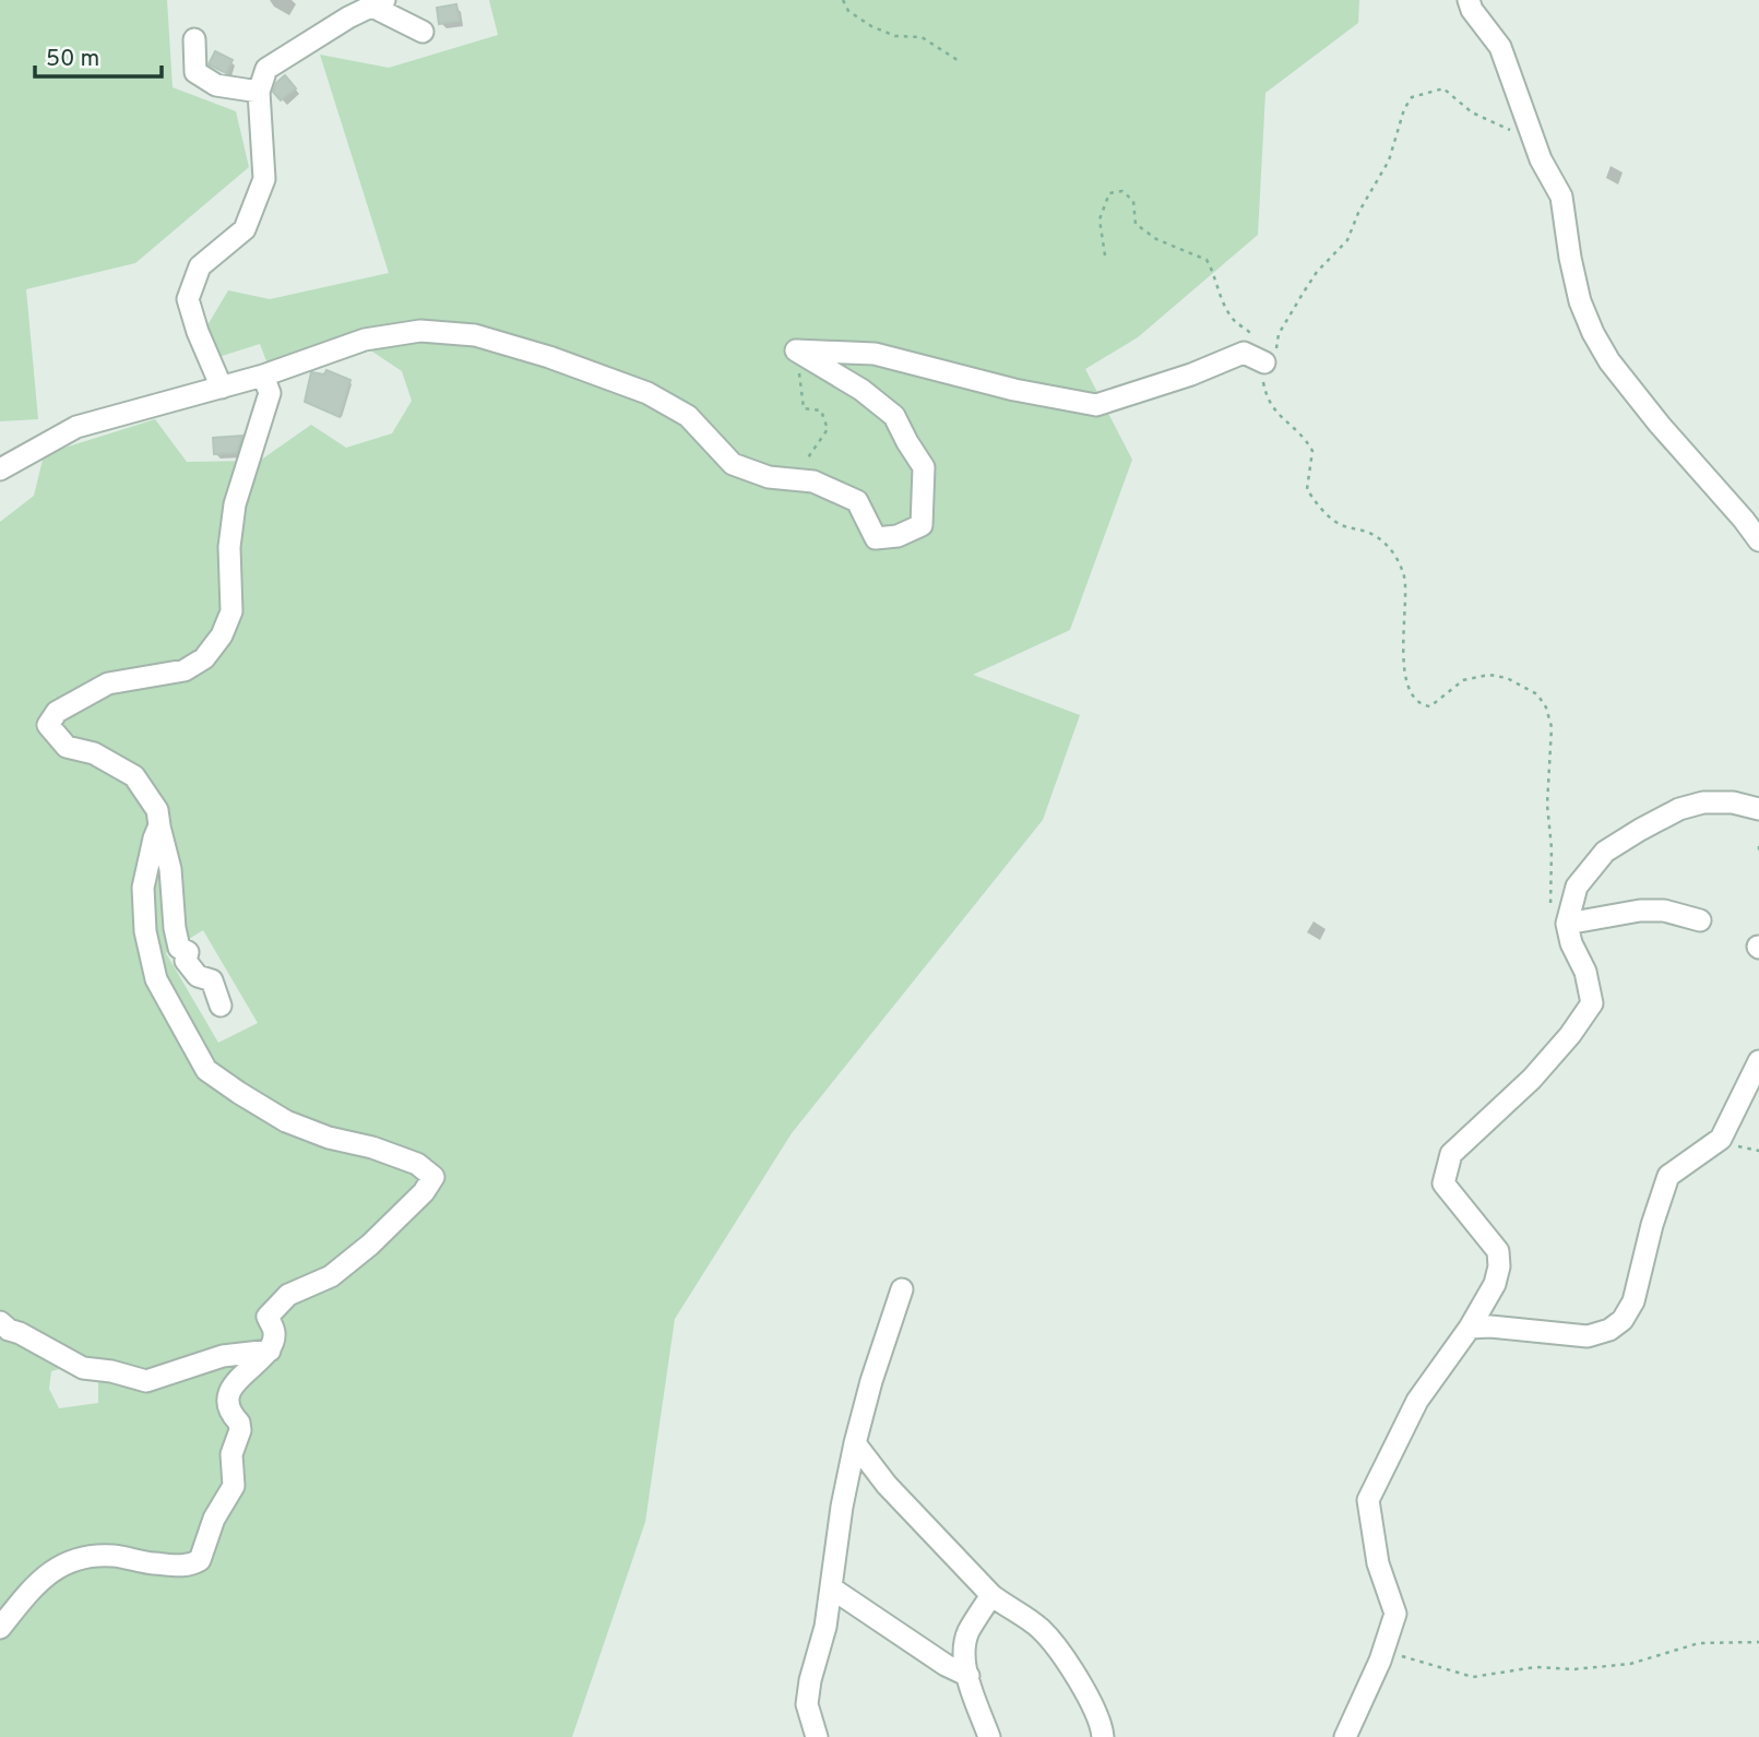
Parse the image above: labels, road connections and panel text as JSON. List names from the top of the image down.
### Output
{
  "scale_bar": "50 m"
}
